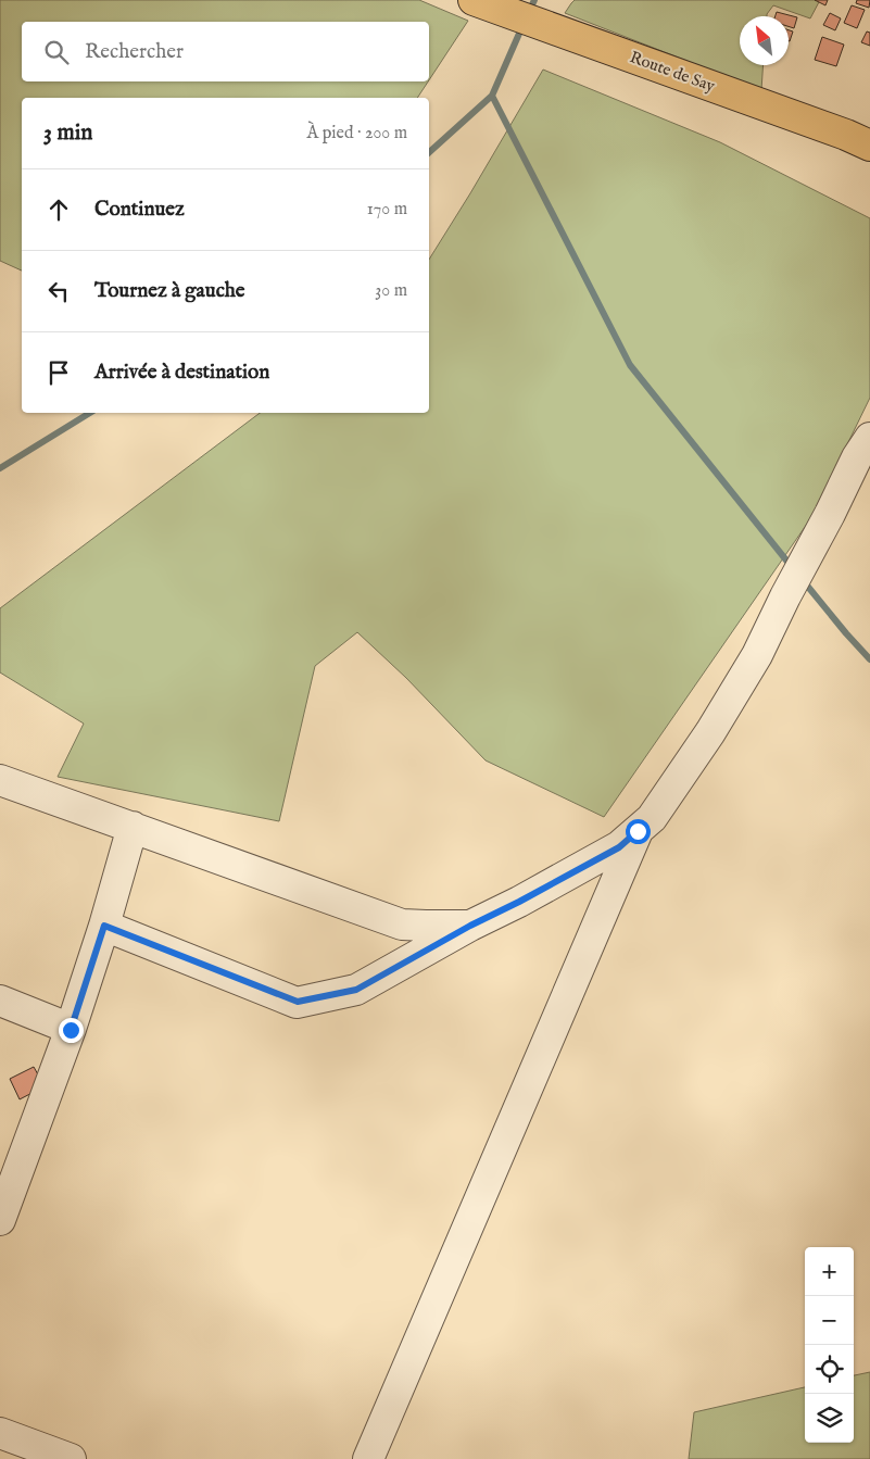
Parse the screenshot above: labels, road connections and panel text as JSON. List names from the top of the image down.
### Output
{
  "streets": {
    "main road": ["Route de Say"]
  },
  "north": "top left",
  "page": {
    "search": "Rechercher",
    "heading": ["3 min", "À pied · 200 m"],
    "list": [
      ["Continuez", "170 m"],
      ["Tournez à gauche", "30 m"],
      "Arrivée à destination"
    ],
    "map_buttons": ["+", "−"]
  }
}
